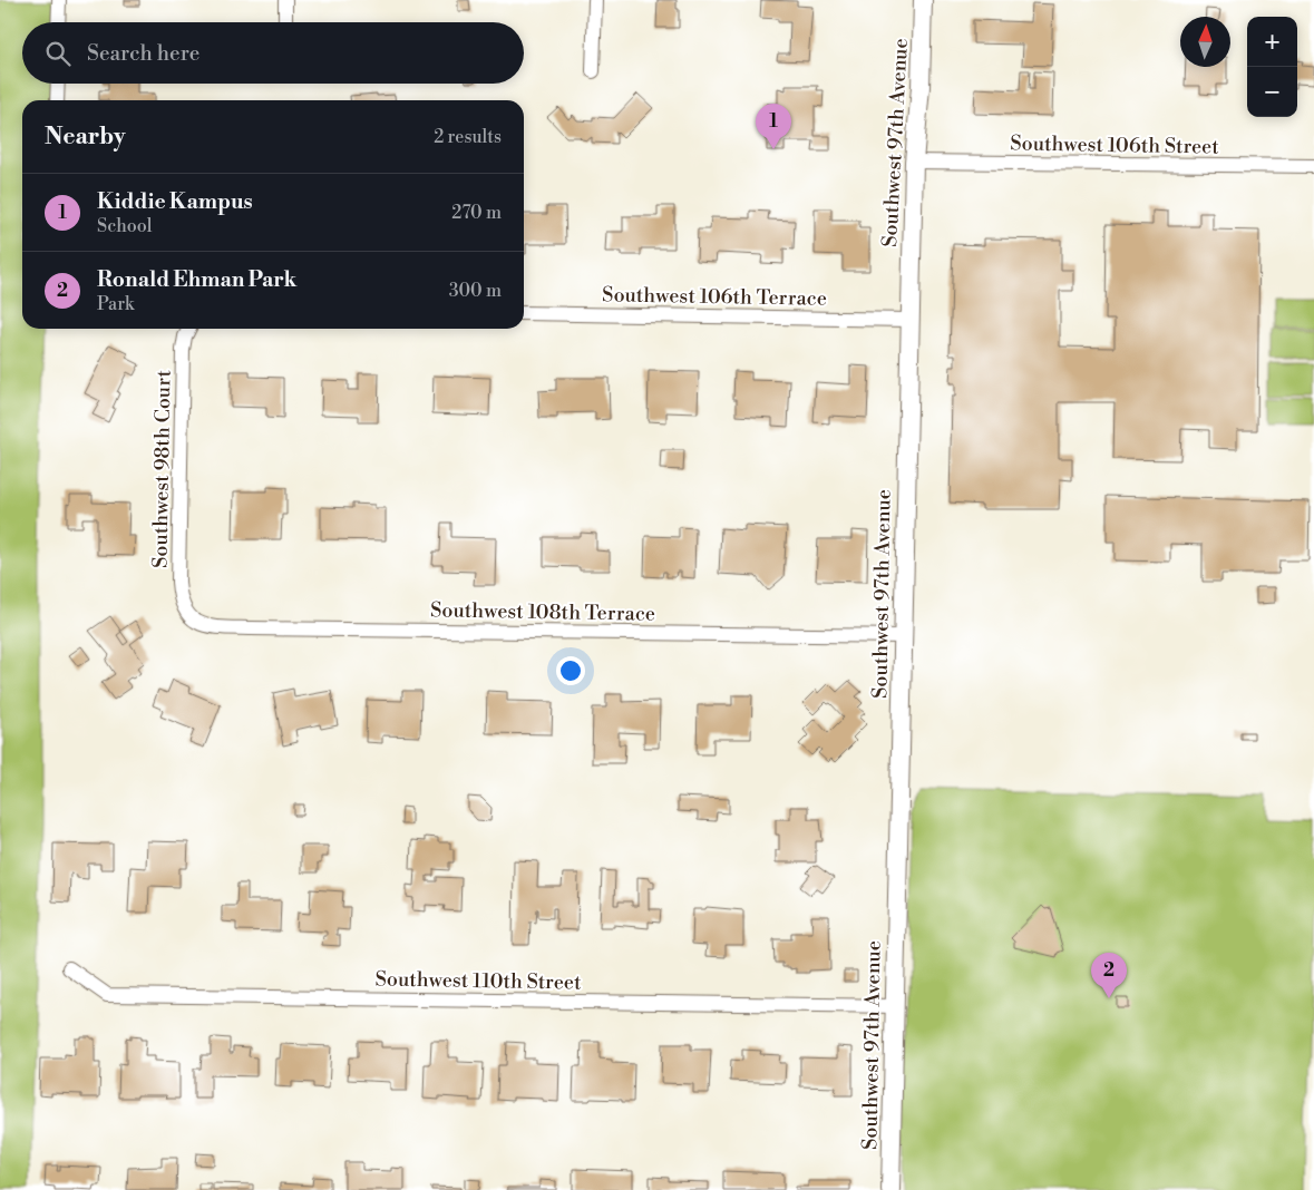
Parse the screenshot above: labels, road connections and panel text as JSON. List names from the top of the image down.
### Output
{
  "streets": {
    "street": [
      "Southwest 97th Avenue",
      "Southwest 106th Street",
      "Southwest 106th Terrace",
      "Southwest 98th Court",
      "Southwest 108th Terrace",
      "Southwest 110th Street"
    ]
  },
  "crossings": [
    ["Southwest 97th Avenue", "Southwest 106th Street"],
    ["Southwest 97th Avenue", "Southwest 106th Terrace"],
    ["Southwest 97th Avenue", "Southwest 108th Terrace"],
    ["Southwest 97th Avenue", "Southwest 110th Street"],
    ["Southwest 98th Court", "Southwest 108th Terrace"]
  ],
  "north": "top",
  "page": {
    "map_buttons": ["+", "−"],
    "search": "Search here",
    "heading": ["Nearby", "2 results"],
    "pins": ["1", "2"],
    "list": [
      {
        "mark": "1",
        "name": "Kiddie Kampus",
        "note": "School",
        "value": "270 m"
      },
      {
        "mark": "2",
        "name": "Ronald Ehman Park",
        "note": "Park",
        "value": "300 m"
      }
    ]
  }
}
